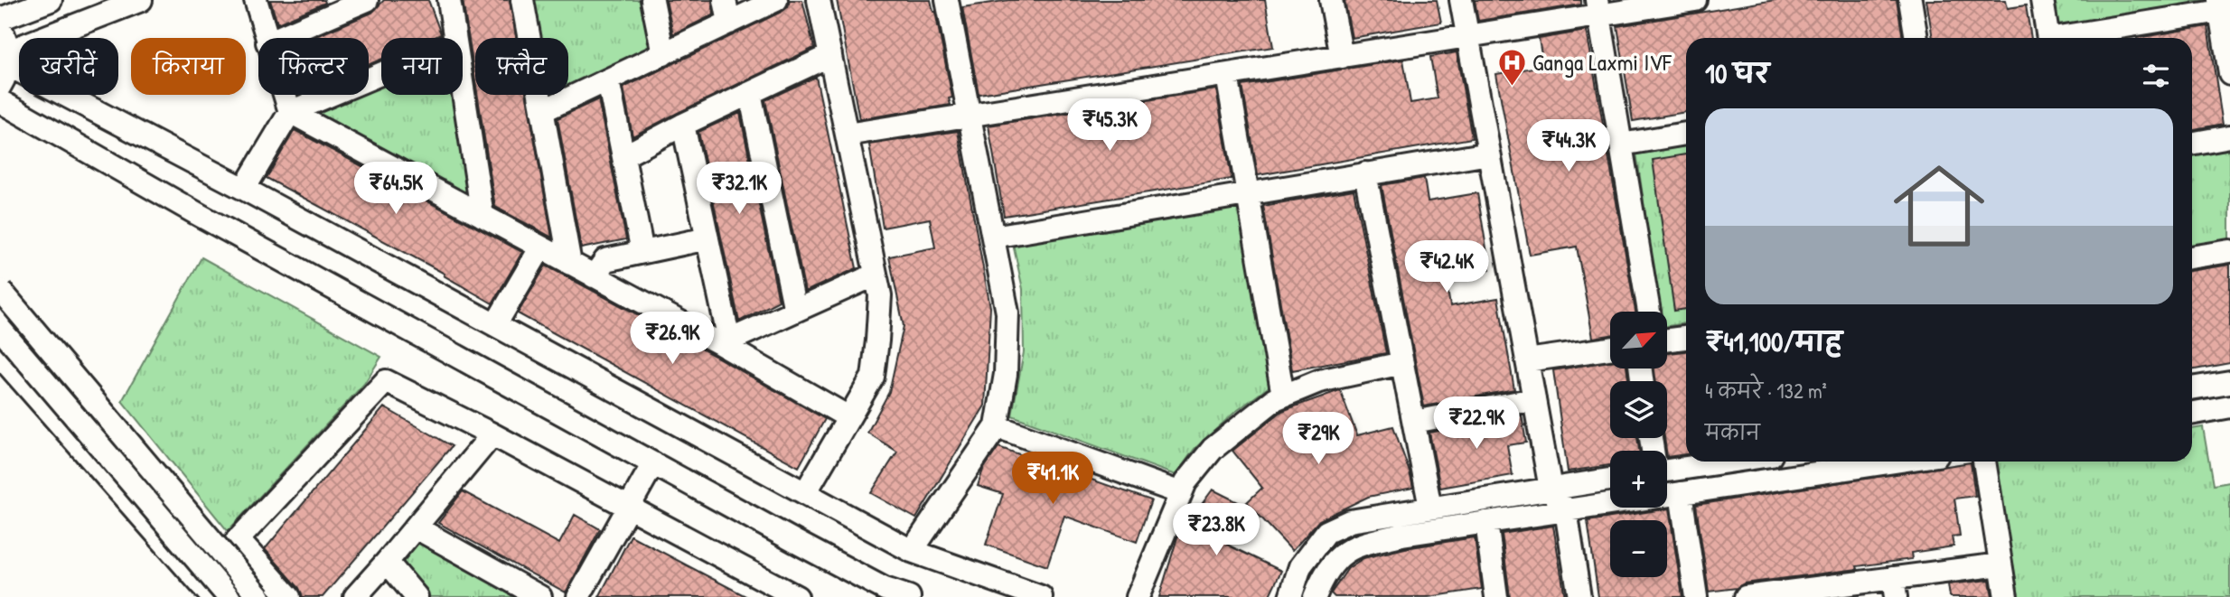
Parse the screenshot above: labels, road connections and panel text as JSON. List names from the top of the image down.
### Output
{
  "places": {
    "hospital": ["Ganga Laxmi IVF"]
  },
  "north": "top right",
  "page": {
    "chip": [
      "खरीदें",
      "किराया",
      "फ़िल्टर",
      "नया",
      "फ़्लैट"
    ],
    "heading": "10 घर",
    "price": [
      "₹45.3K",
      "₹44.3K",
      "₹64.5K",
      "₹32.1K",
      "₹42.4K",
      "₹26.9K",
      "₹22.9K",
      "₹29K",
      "₹41.1K",
      "₹23.8K"
    ],
    "list": [
      {
        "name": "₹41,100/माह",
        "note": "4 कमरे · 132 m² · मकान"
      }
    ],
    "map_buttons": ["+", "−"]
  }
}
